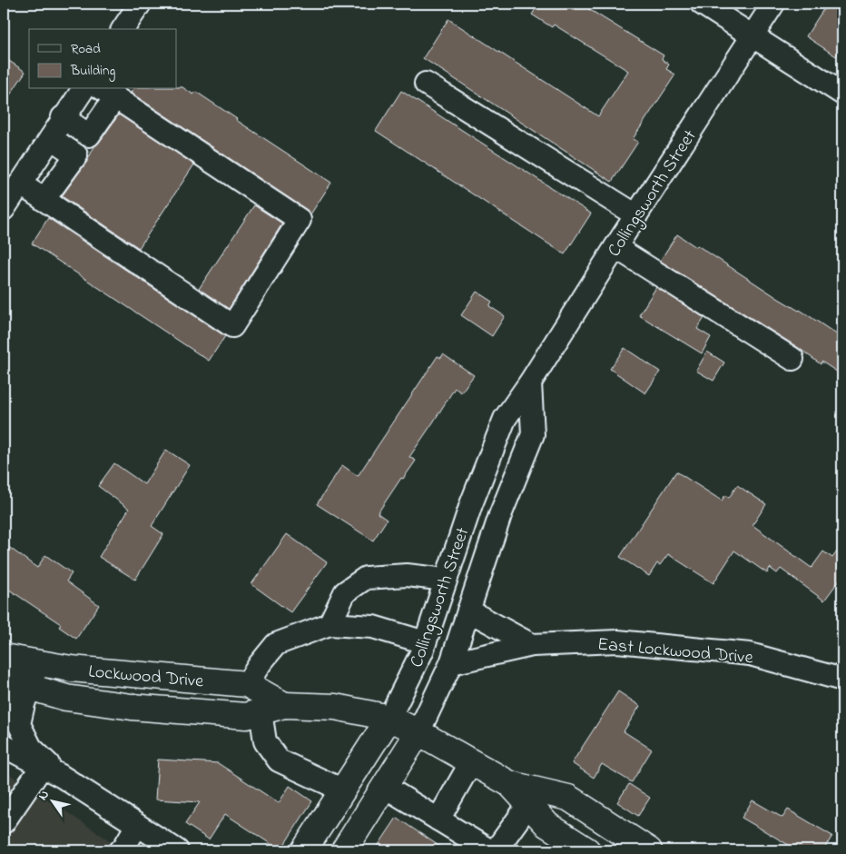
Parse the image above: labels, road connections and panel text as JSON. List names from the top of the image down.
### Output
{
  "streets": {
    "main road": ["Collingsworth Street", "Lockwood Drive"],
    "street": ["East Lockwood Drive"]
  },
  "crossings": [
    ["Collingsworth Street", "East Lockwood Drive"],
    ["Collingsworth Street", "Lockwood Drive"]
  ],
  "legend": ["Road", "Building"],
  "north": "top left"
}
